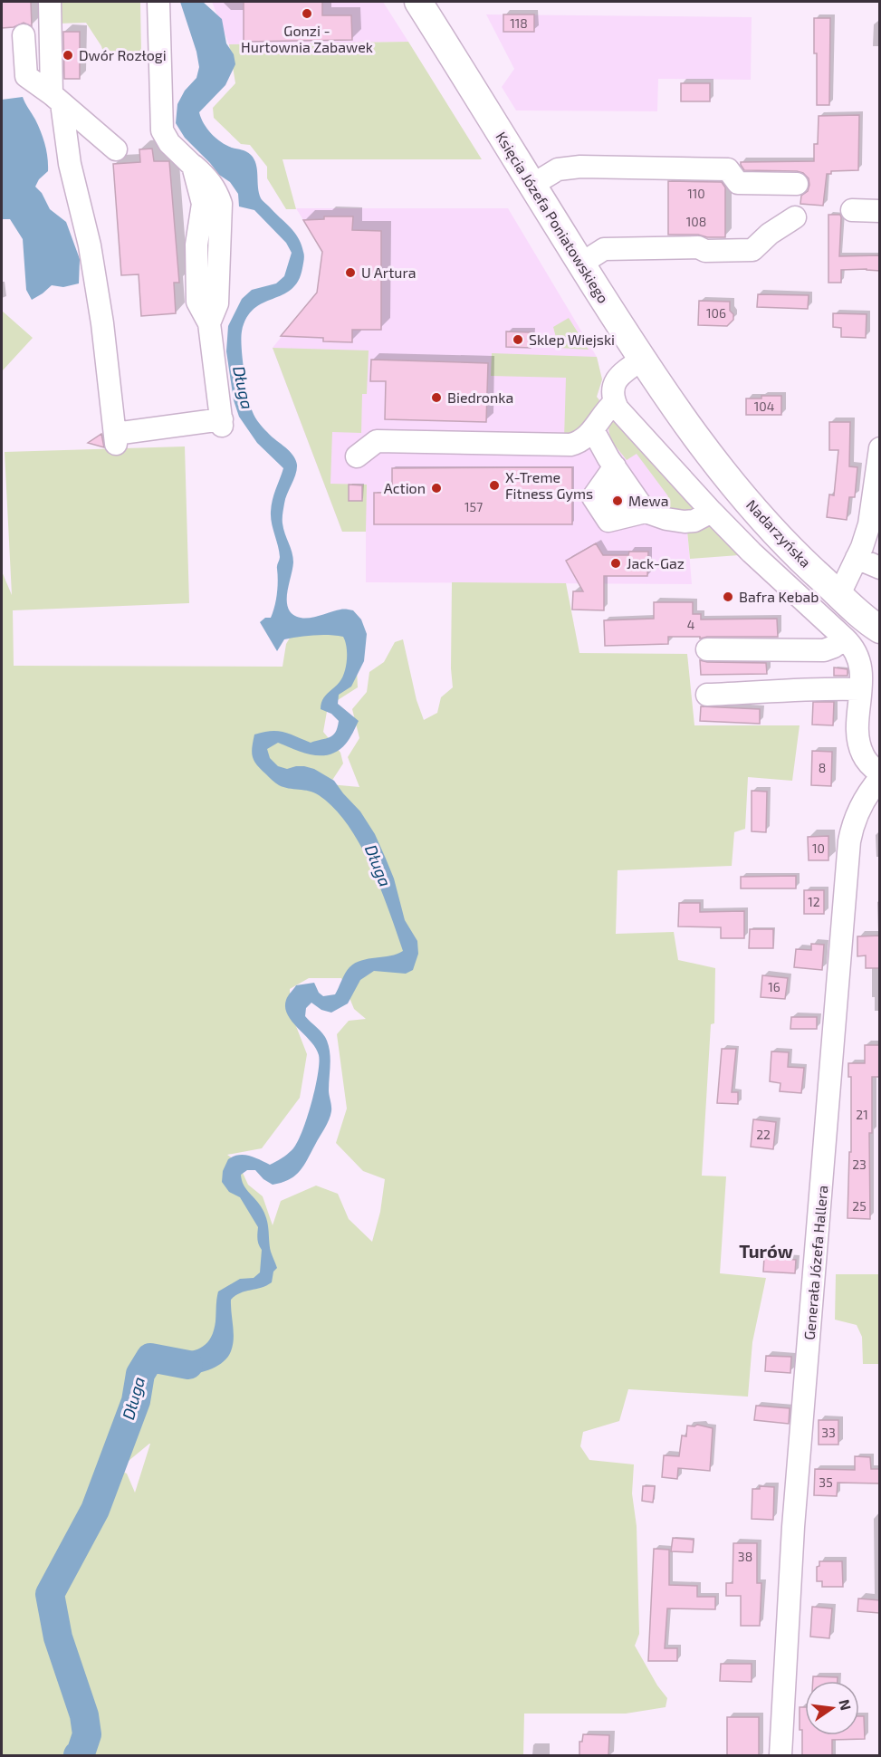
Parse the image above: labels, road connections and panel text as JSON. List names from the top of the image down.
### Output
{
  "streets": {
    "main road": ["Księcia Józefa Poniatowskiego", "Nadarzyńska"],
    "street": ["Generała Józefa Hallera"]
  },
  "crossings": [
    ["Księcia Józefa Poniatowskiego", "Nadarzyńska"]
  ],
  "districts": ["Turów"],
  "water": ["Długa"],
  "places": [
    "Gonzi - Hurtownia Zabawek",
    "Dwór Rozłogi",
    "U Artura",
    "Sklep Wiejski",
    "Biedronka",
    "X-Treme Fitness Gyms",
    "Action",
    "Mewa",
    "Jack-Gaz",
    "Bafra Kebab"
  ],
  "house_numbers": [
    "118",
    "110",
    "108",
    "106",
    "104",
    "157",
    "4",
    "8",
    "10",
    "12",
    "16",
    "21",
    "22",
    "23",
    "25",
    "33",
    "35",
    "38"
  ],
  "north": "right"
}
